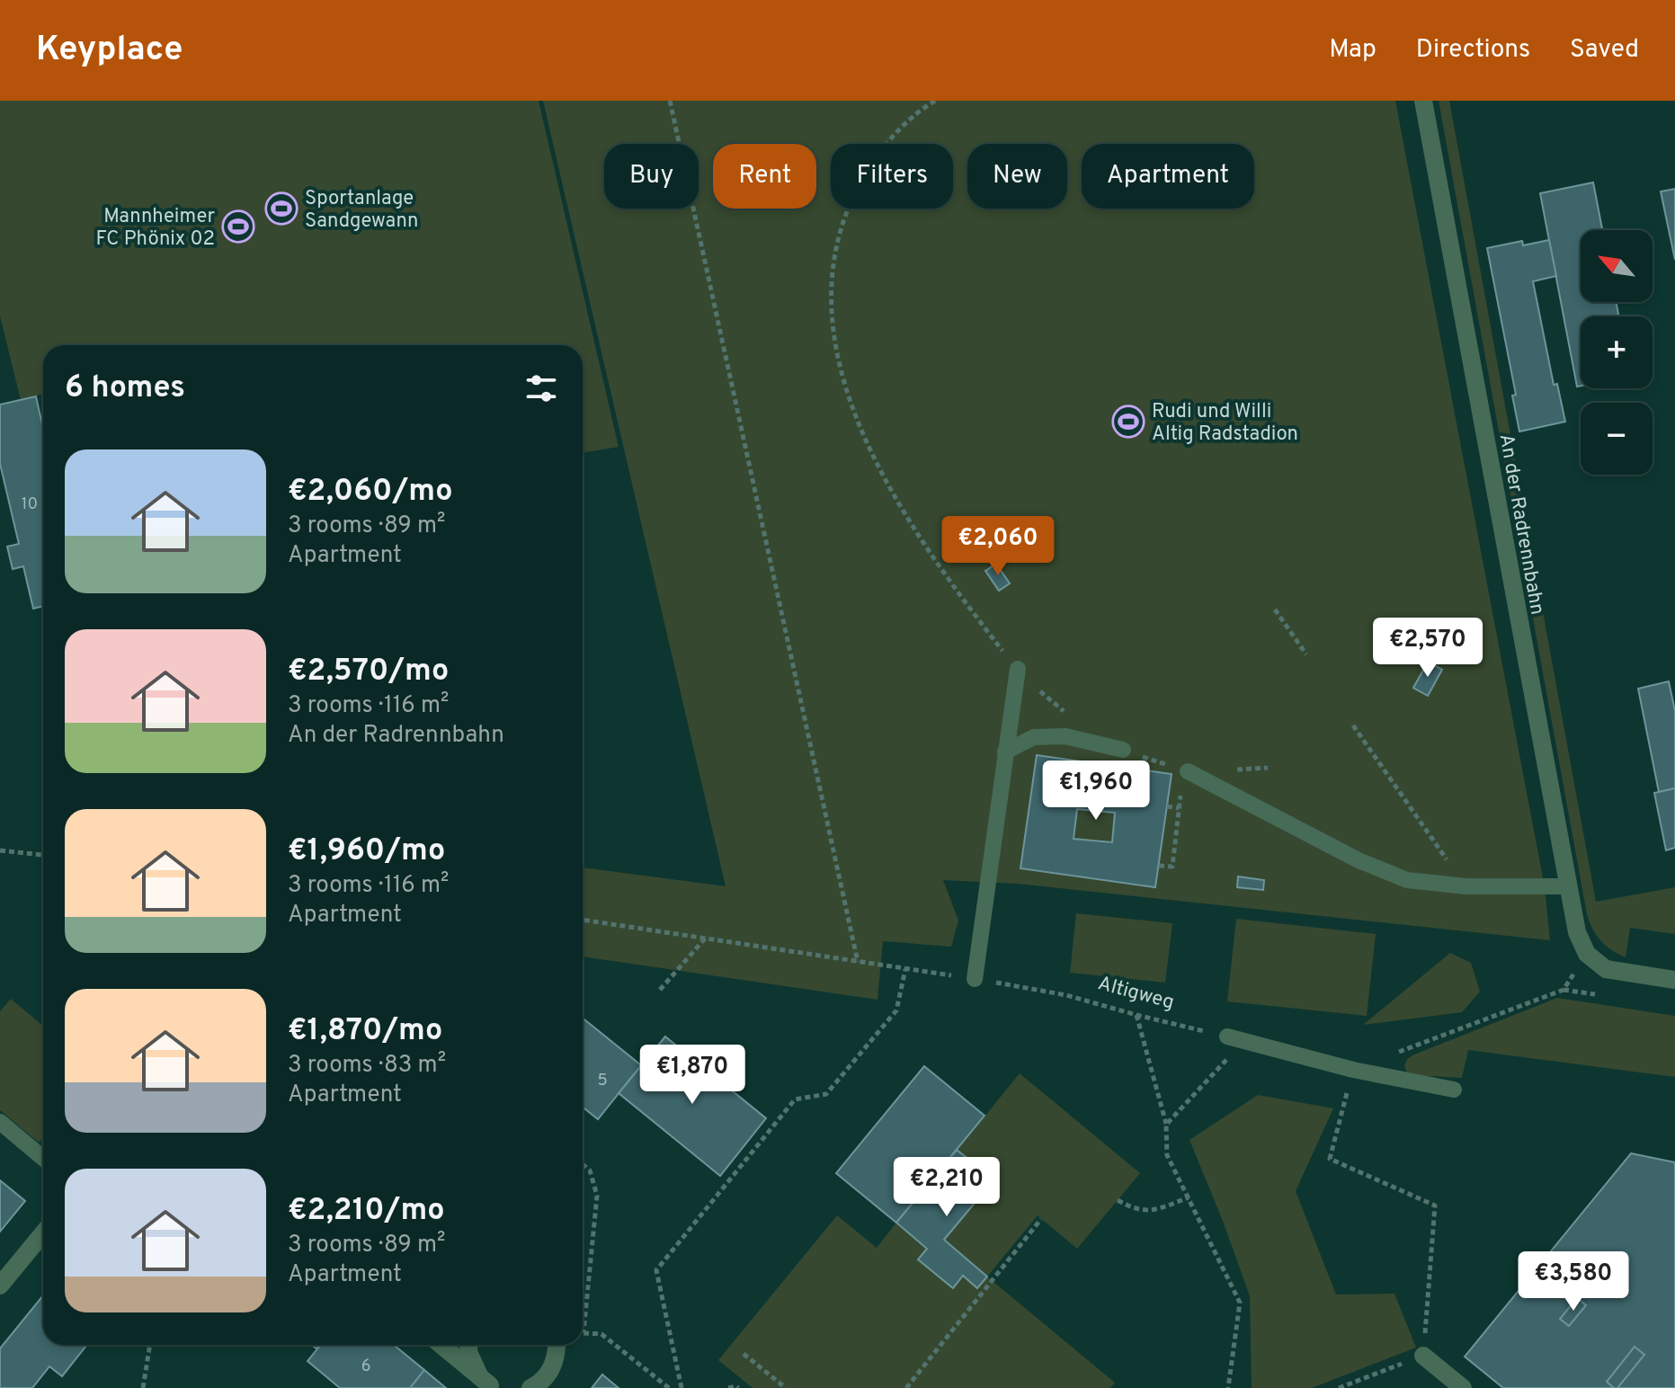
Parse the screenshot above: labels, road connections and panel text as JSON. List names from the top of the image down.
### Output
{
  "streets": {
    "street": ["An der Radrennbahn"],
    "path": ["Altigweg"]
  },
  "places": {
    "sports": ["Sportanlage Sandgewann", "Mannheimer FC Phönix 02", "Rudi und Willi Altig Radstadion"]
  },
  "house_numbers": ["10", "5", "6"],
  "north": "top left",
  "page": {
    "header": "Keyplace",
    "nav": ["Map", "Directions", "Saved"],
    "chip": [
      "Buy",
      "Rent",
      "Filters",
      "New",
      "Apartment"
    ],
    "map_buttons": ["+", "−"],
    "heading": "6 homes",
    "list": [
      {
        "name": "€2,060/mo",
        "note": "3 rooms · 89 m² · Apartment"
      },
      {
        "name": "€2,570/mo",
        "note": "3 rooms · 116 m² · An der Radrennbahn"
      },
      {
        "name": "€1,960/mo",
        "note": "3 rooms · 116 m² · Apartment"
      },
      {
        "name": "€1,870/mo",
        "note": "3 rooms · 83 m² · Apartment"
      },
      {
        "name": "€2,210/mo",
        "note": "3 rooms · 89 m² · Apartment"
      }
    ],
    "price": [
      "€2,060",
      "€2,570",
      "€1,960",
      "€1,870",
      "€2,210",
      "€3,580"
    ]
  }
}
